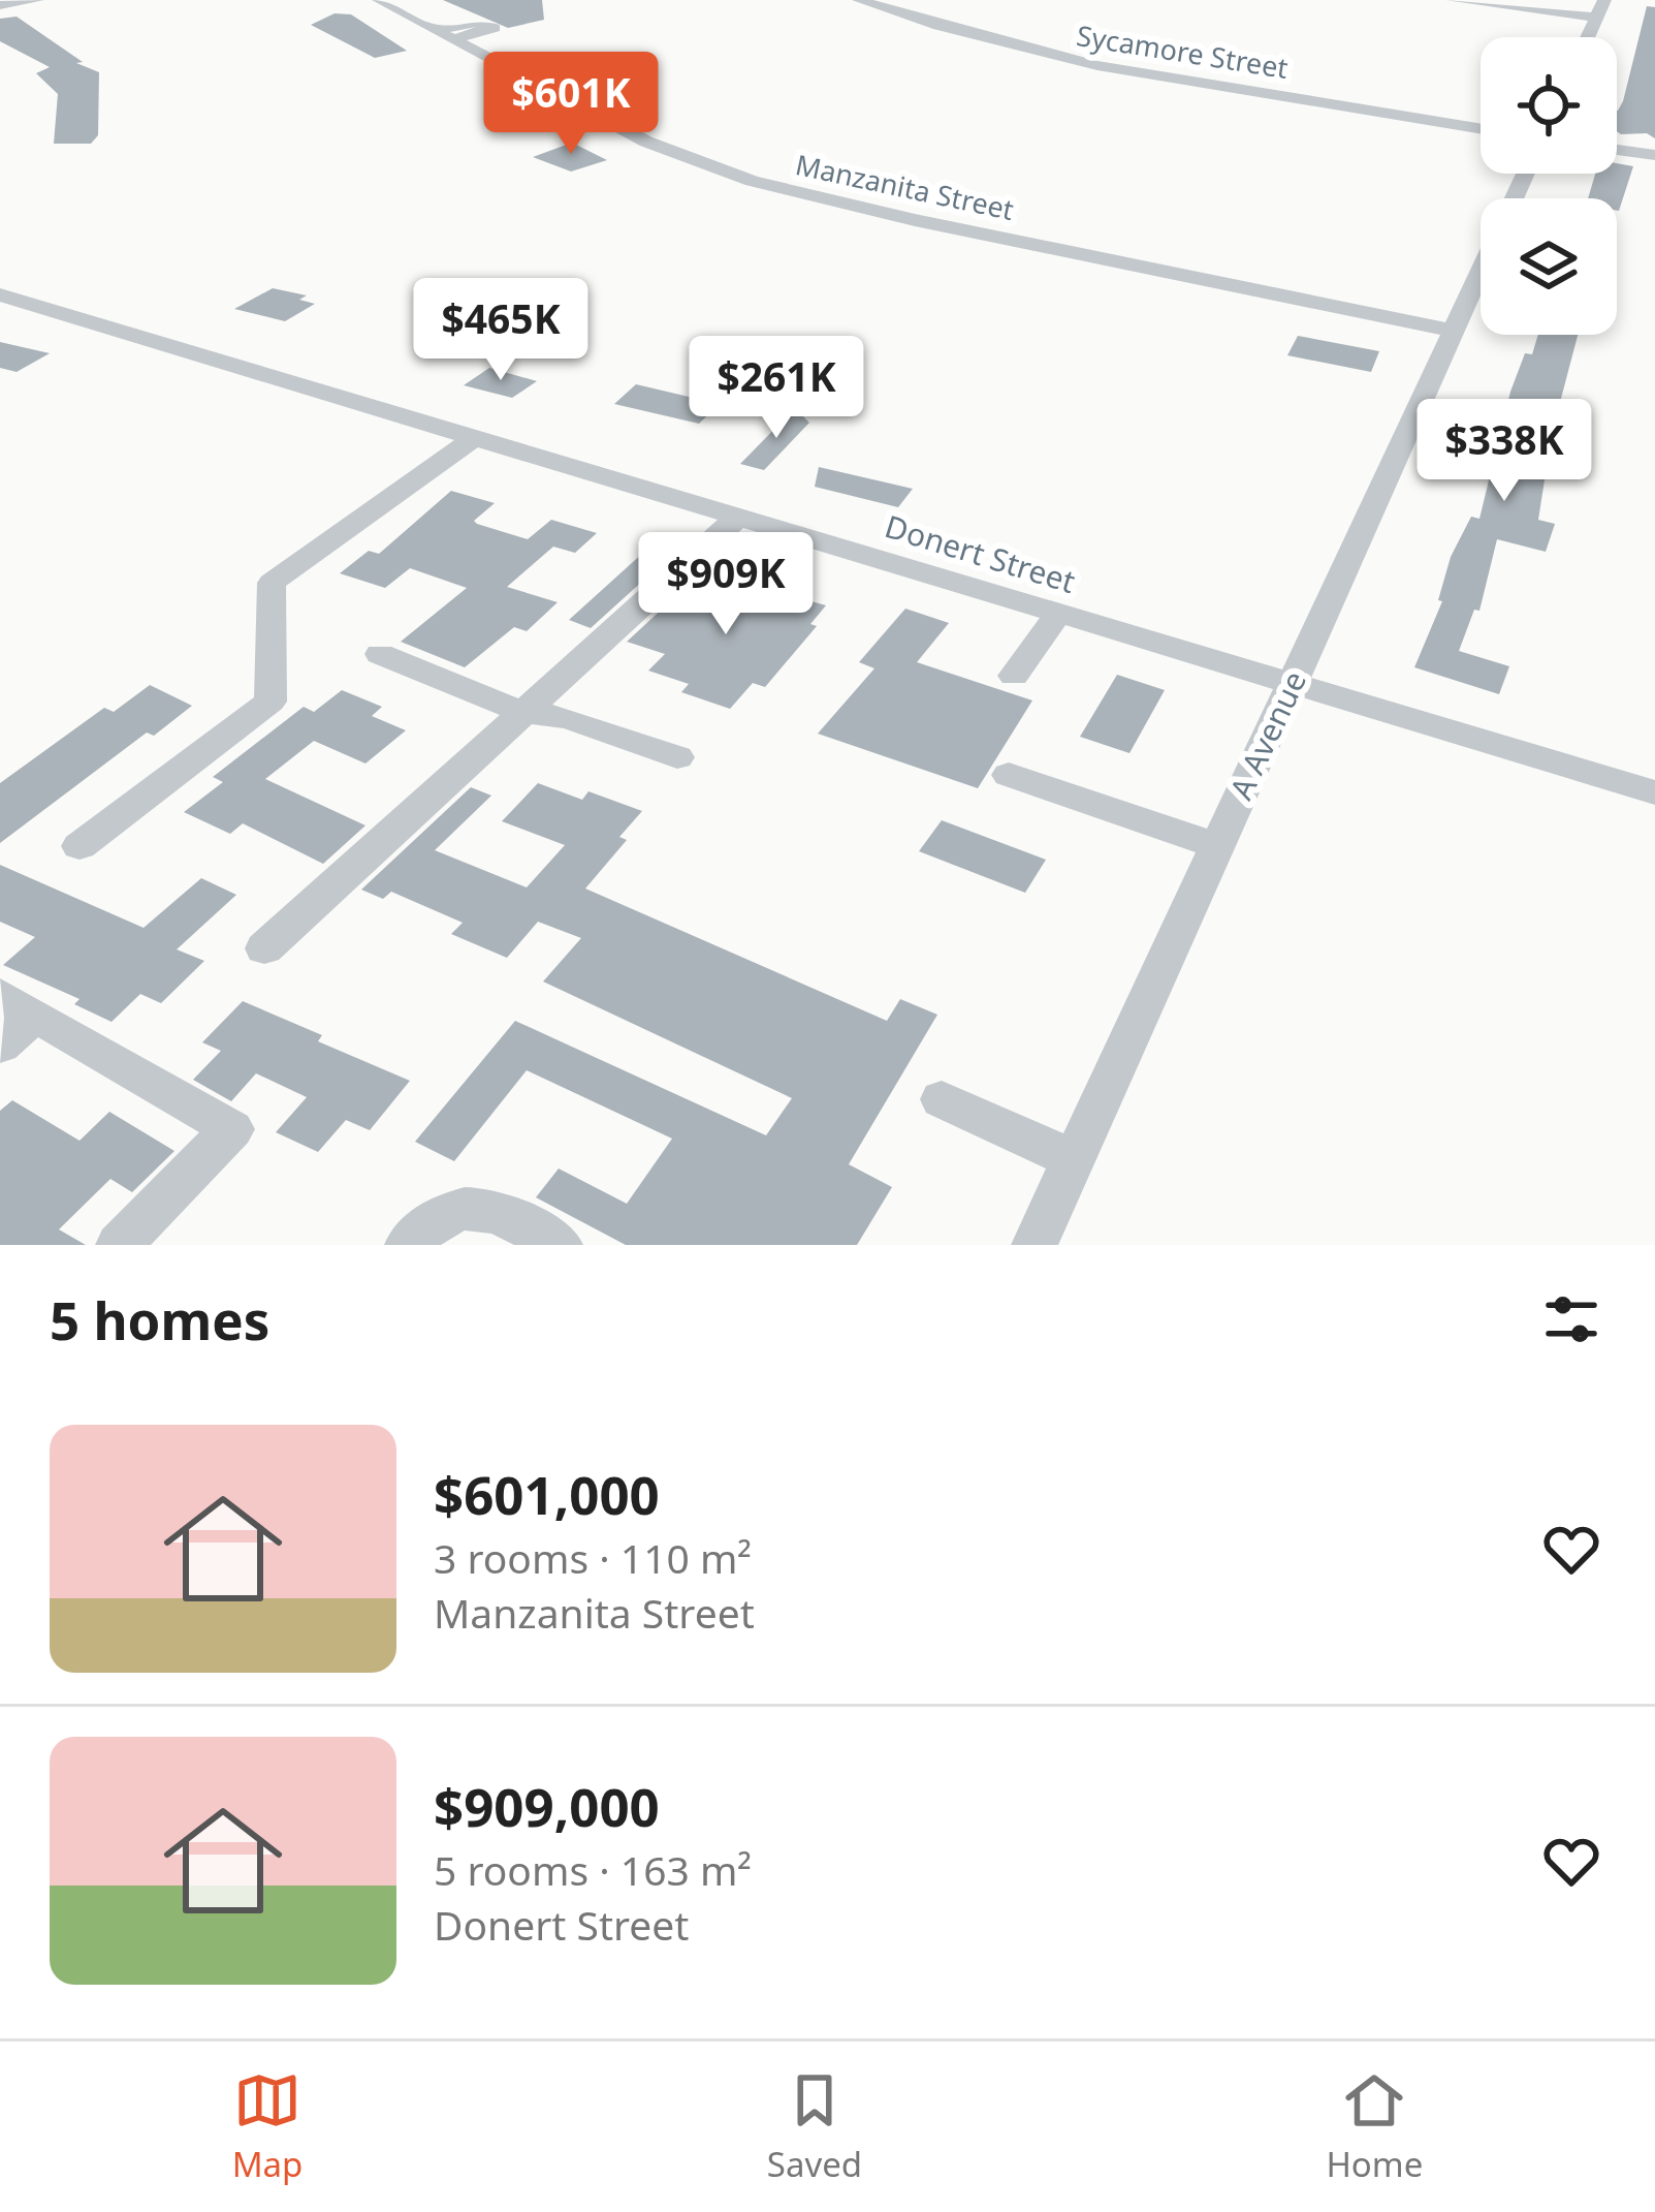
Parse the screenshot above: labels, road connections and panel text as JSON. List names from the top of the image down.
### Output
{
  "streets": {
    "street": [
      "Sycamore Street",
      "Manzanita Street",
      "Donert Street",
      "A Avenue"
    ]
  },
  "crossings": [
    ["Manzanita Street", "A Avenue"],
    ["Donert Street", "A Avenue"]
  ],
  "page": {
    "price": [
      "$601K",
      "$465K",
      "$261K",
      "$338K",
      "$909K"
    ],
    "heading": "5 homes",
    "list": [
      {
        "name": "$601,000",
        "note": "3 rooms · 110 m² · Manzanita Street"
      },
      {
        "name": "$909,000",
        "note": "5 rooms · 163 m² · Donert Street"
      }
    ],
    "tabs": ["Map", "Saved", "Home"]
  }
}
